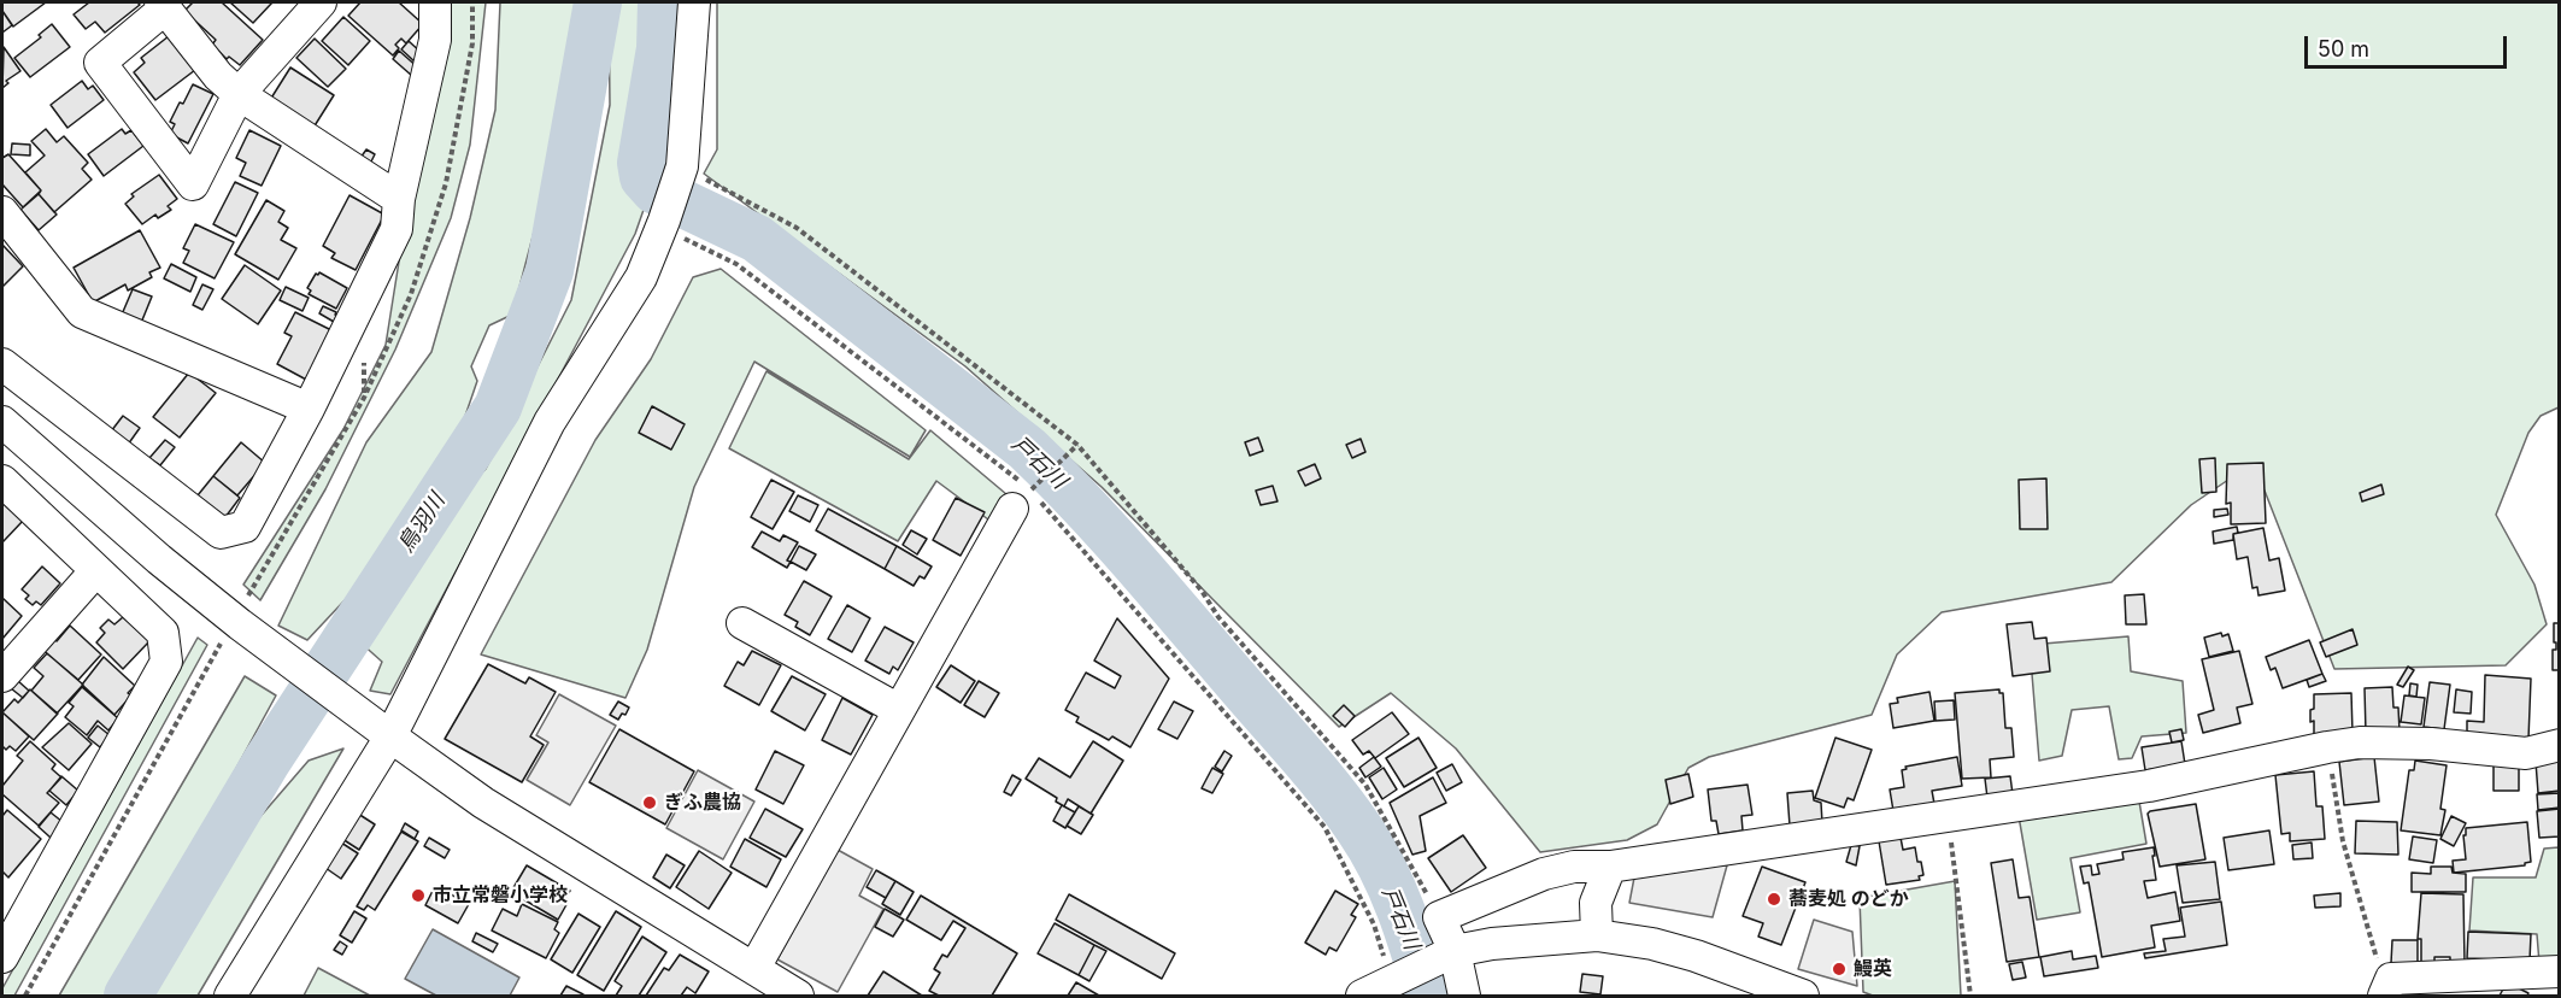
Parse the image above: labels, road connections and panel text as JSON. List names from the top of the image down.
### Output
{
  "water": ["戸石川", "鳥羽川"],
  "places": [
    "ぎふ農協",
    "市立常磐小学校",
    "蕎麦処 のどか",
    "鰻英"
  ],
  "scale_bar": "50 m"
}
